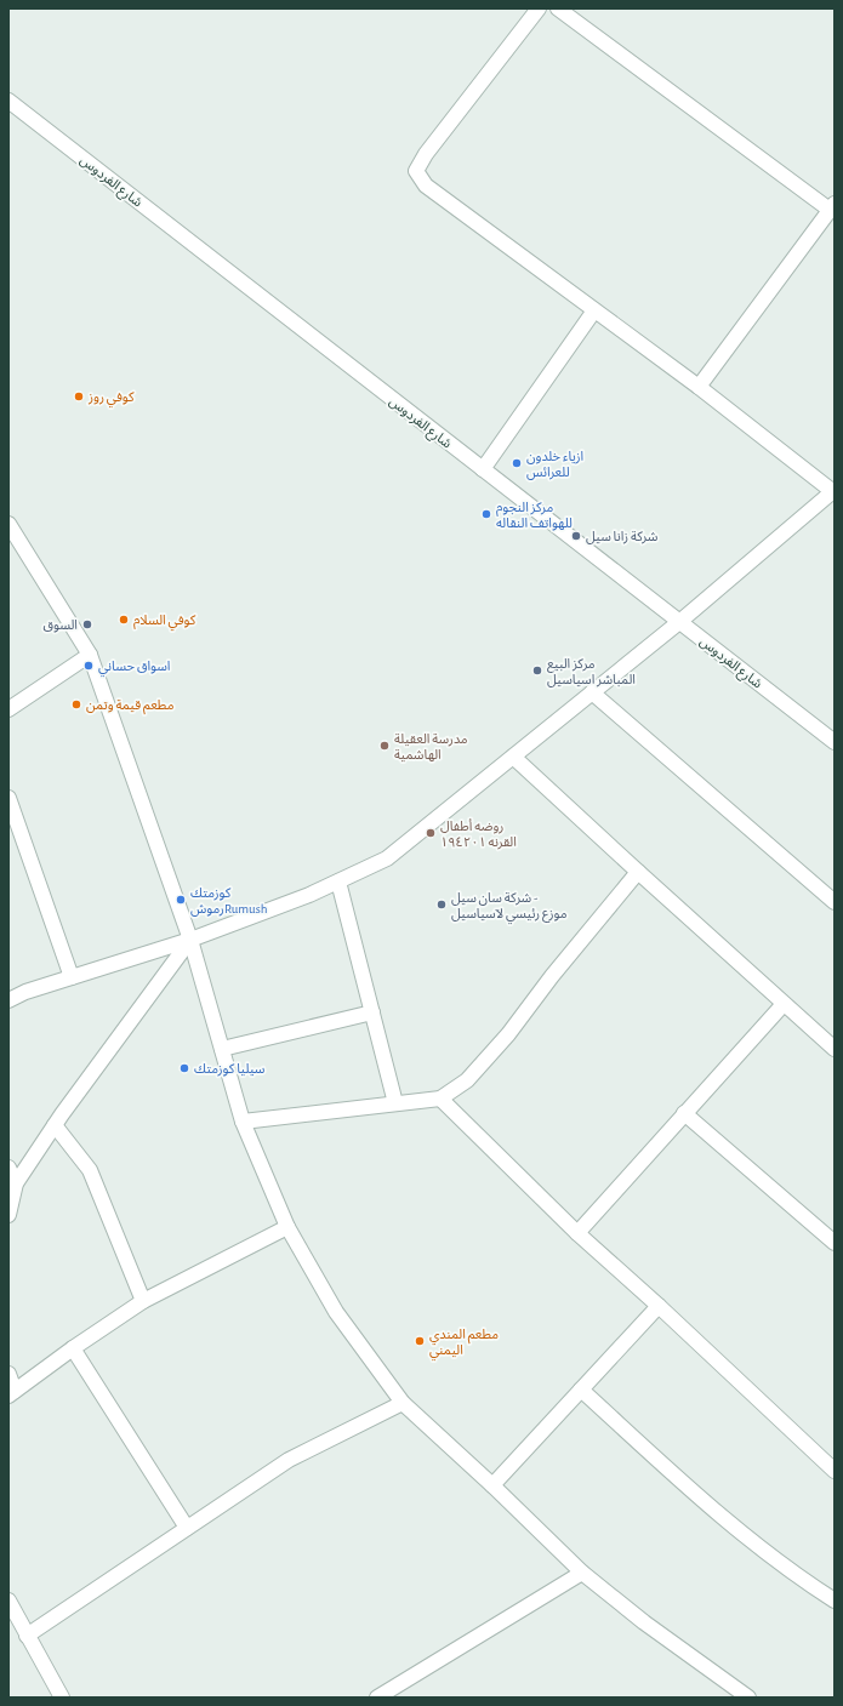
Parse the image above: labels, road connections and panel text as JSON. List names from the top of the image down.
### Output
{
  "streets": {
    "street": ["شارع الفردوس"]
  },
  "places": [
    "كوفي روز",
    "ازياء خلدون للعرائس",
    "مركز النجوم للهواتف النقاله",
    "شركة زانا سيل",
    "كوفي السلام",
    "السوق",
    "اسواق حساني",
    "مركز البيع المباشر اسياسيل",
    "مطعم قيمة وتمن",
    "مدرسة العقيلة الهاشمية",
    "روضه أطفال القرنه ١٩٤٢٠١",
    "كوزمتك رموشRumush",
    "شركة سان سيل - موزع رئيسي لآسياسيل",
    "سيليا كوزمتك",
    "مطعم المندي اليمني"
  ]
}
